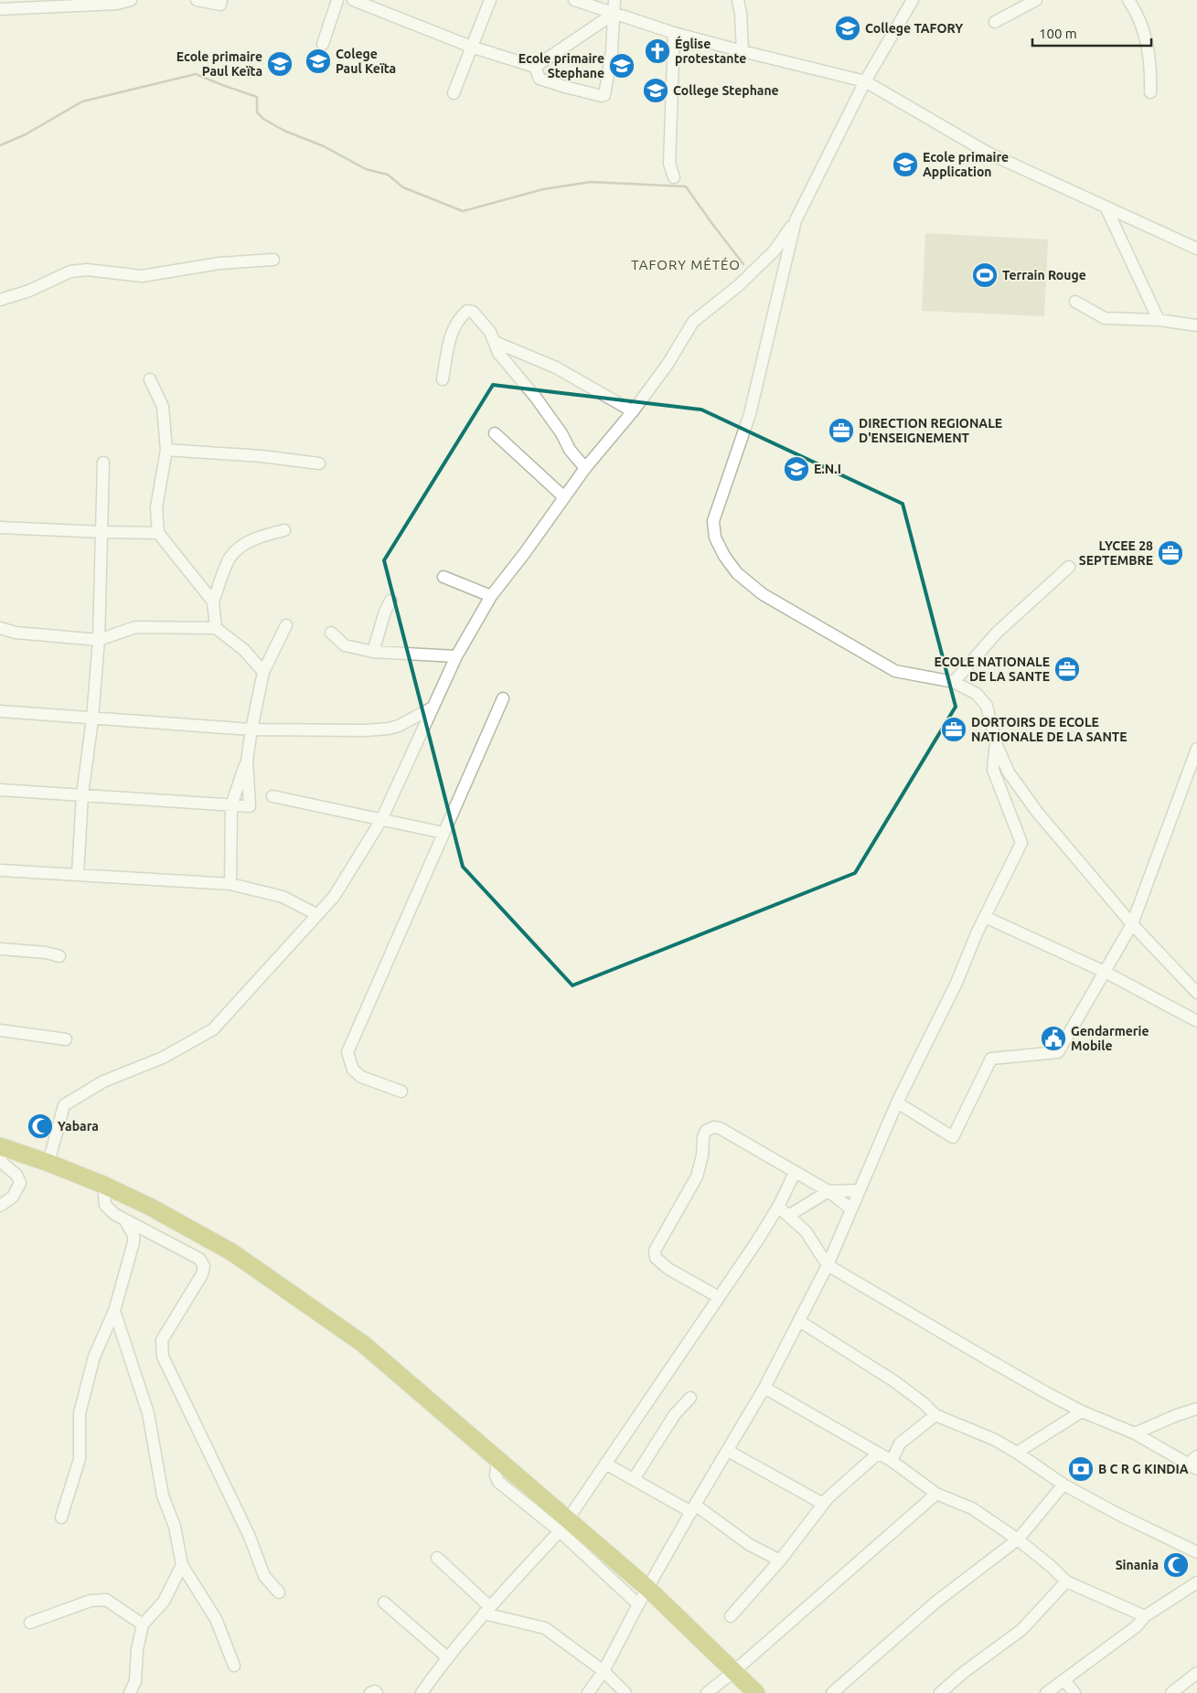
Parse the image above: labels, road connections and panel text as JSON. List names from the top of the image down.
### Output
{
  "districts": ["TAFORY MÉTÉO"],
  "places": {
    "school or university": [
      "College TAFORY",
      "Colege Paul Keïta",
      "Ecole primaire Paul Keïta",
      "Ecole primaire Stephane",
      "College Stephane",
      "Ecole primaire Application",
      "E.N.I"
    ],
    "church": ["Église protestante"],
    "sports": ["Terrain Rouge"],
    "office": [
      "DIRECTION REGIONALE D'ENSEIGNEMENT",
      "LYCEE 28 SEPTEMBRE",
      "ECOLE NATIONALE DE LA SANTE",
      "DORTOIRS DE ECOLE NATIONALE DE LA SANTE"
    ],
    "public building": ["Gendarmerie Mobile"],
    "mosque": ["Yabara", "Sinania"],
    "bank": ["B C R G KINDIA"]
  },
  "scale_bar": "100 m"
}
